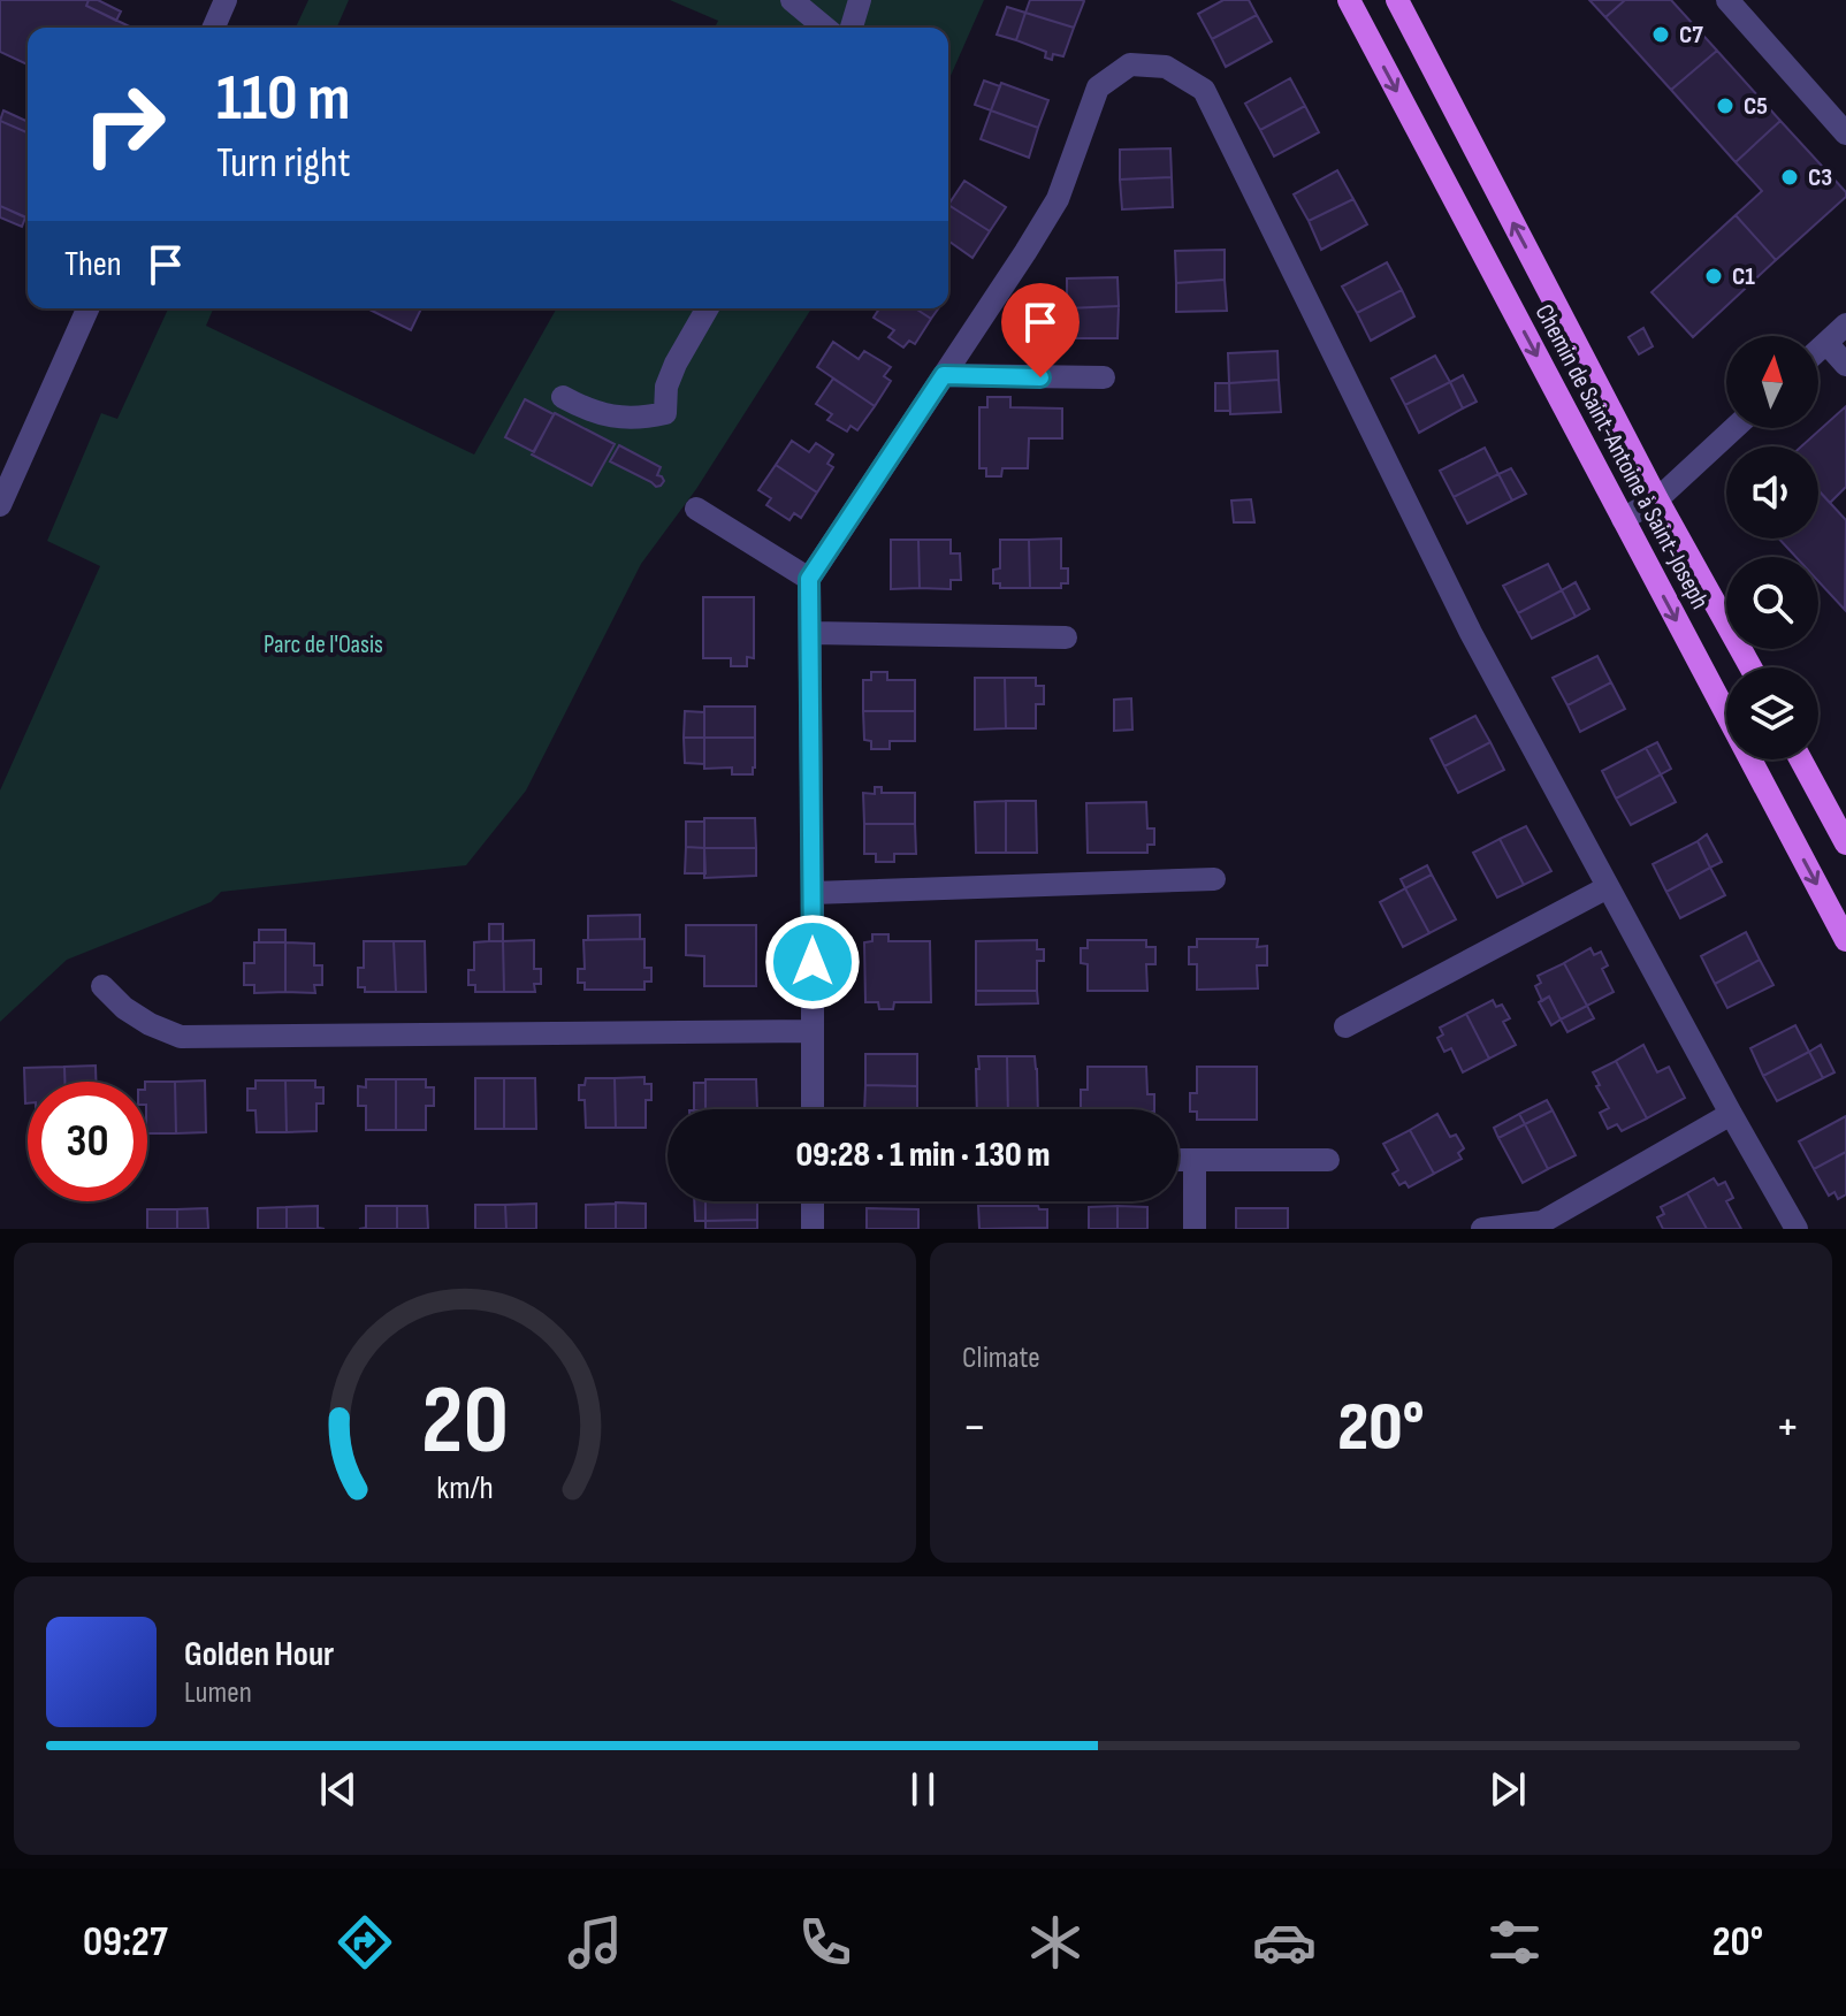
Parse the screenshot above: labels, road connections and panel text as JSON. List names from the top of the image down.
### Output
{
  "streets": {
    "main road": ["Chemin de Saint-Antoine à Saint-Joseph"]
  },
  "parks": ["Parc de l'Oasis"],
  "places": [
    "C7",
    "C5",
    "C3",
    "C1"
  ],
  "north": "top",
  "page": {
    "turn": ["110 m", "Turn right"],
    "then": "Then",
    "limit": "30",
    "trip": "09:28 · 1 min · 130 m",
    "tile": "Climate",
    "heat": ["−", "20°", "+"],
    "song": ["Golden Hour", "Lumen"],
    "tabs": ["09:27", "20°"],
    "gauge": ["20", "km/h"]
  }
}
